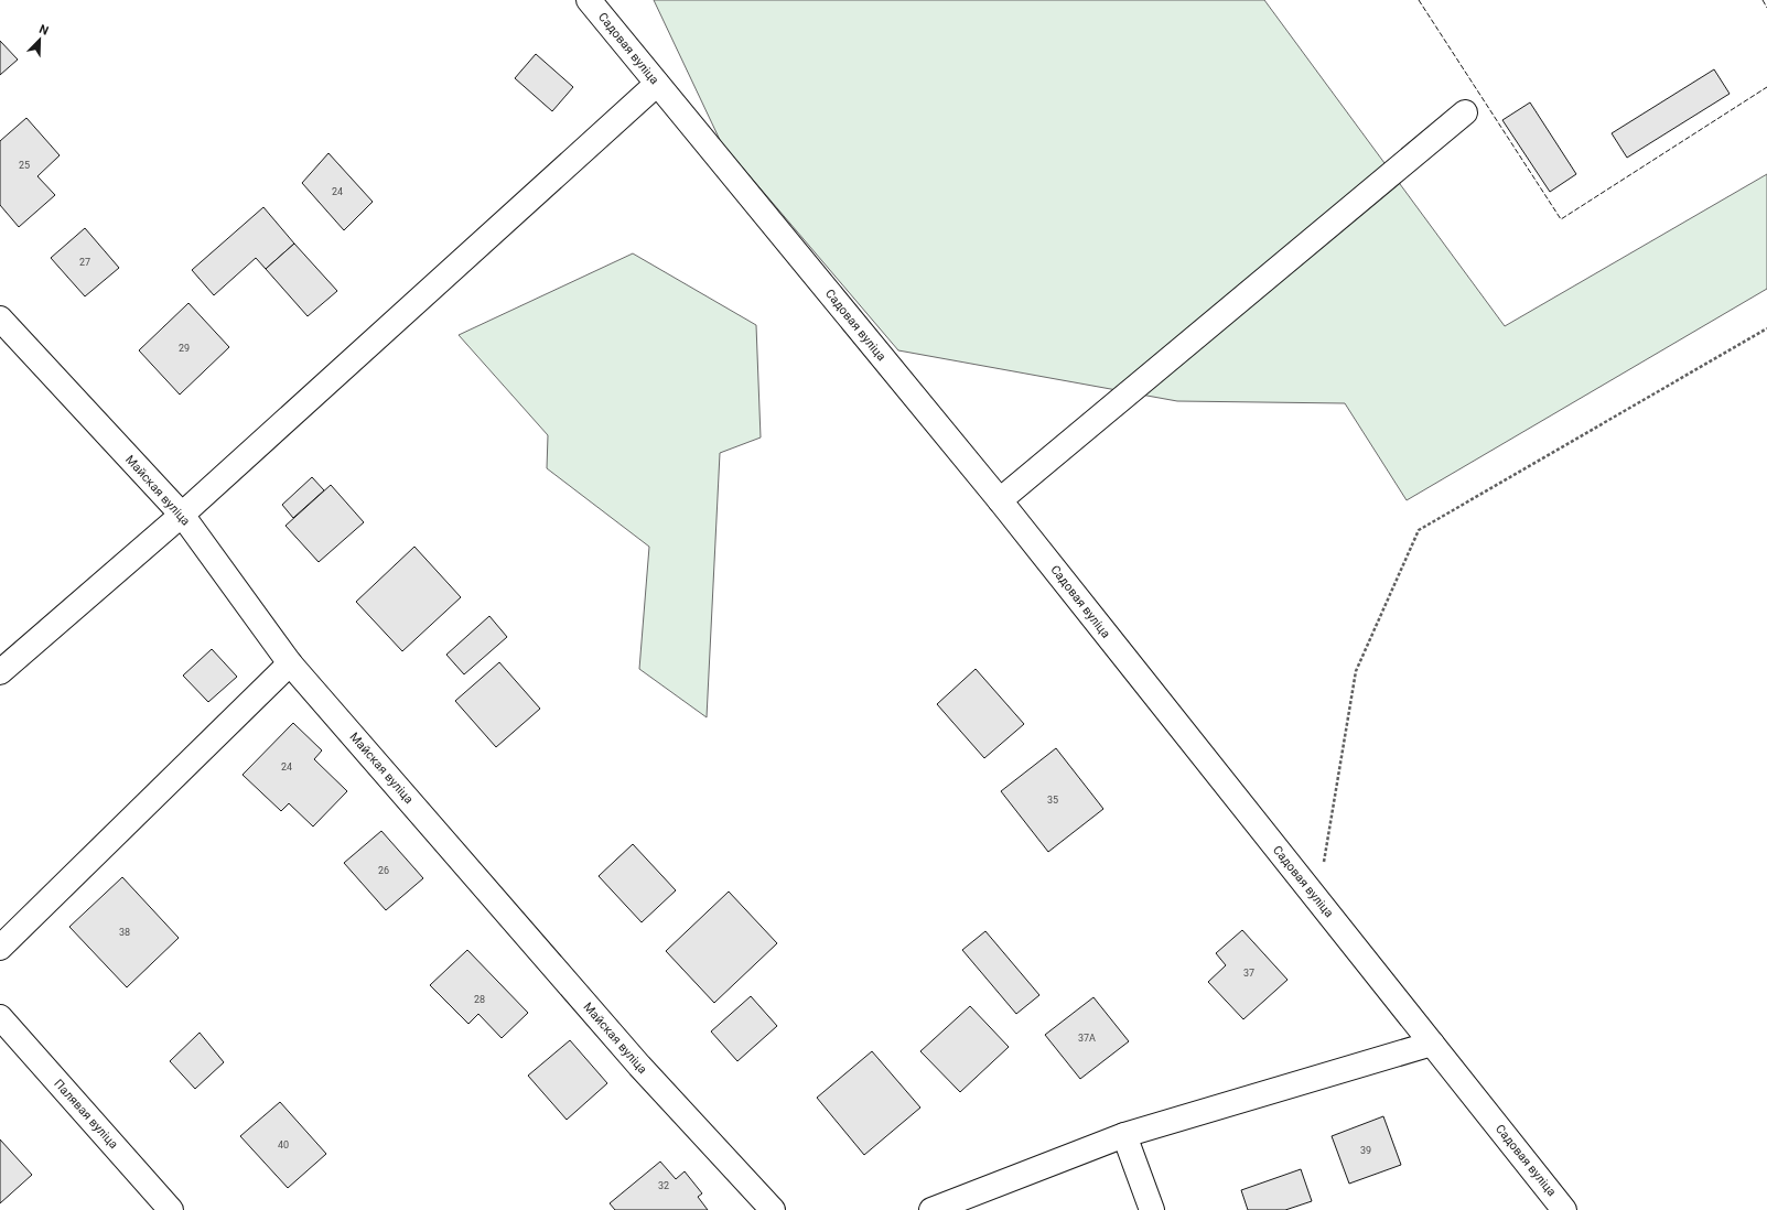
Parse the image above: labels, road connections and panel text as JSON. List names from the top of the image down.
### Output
{
  "streets": {
    "street": ["Садовая вуліца", "Майская вуліца", "Палявая вуліца"]
  },
  "house_numbers": [
    "25",
    "24",
    "27",
    "29",
    "24",
    "35",
    "26",
    "38",
    "37",
    "28",
    "37А",
    "40",
    "39",
    "32"
  ],
  "north": "top right"
}
